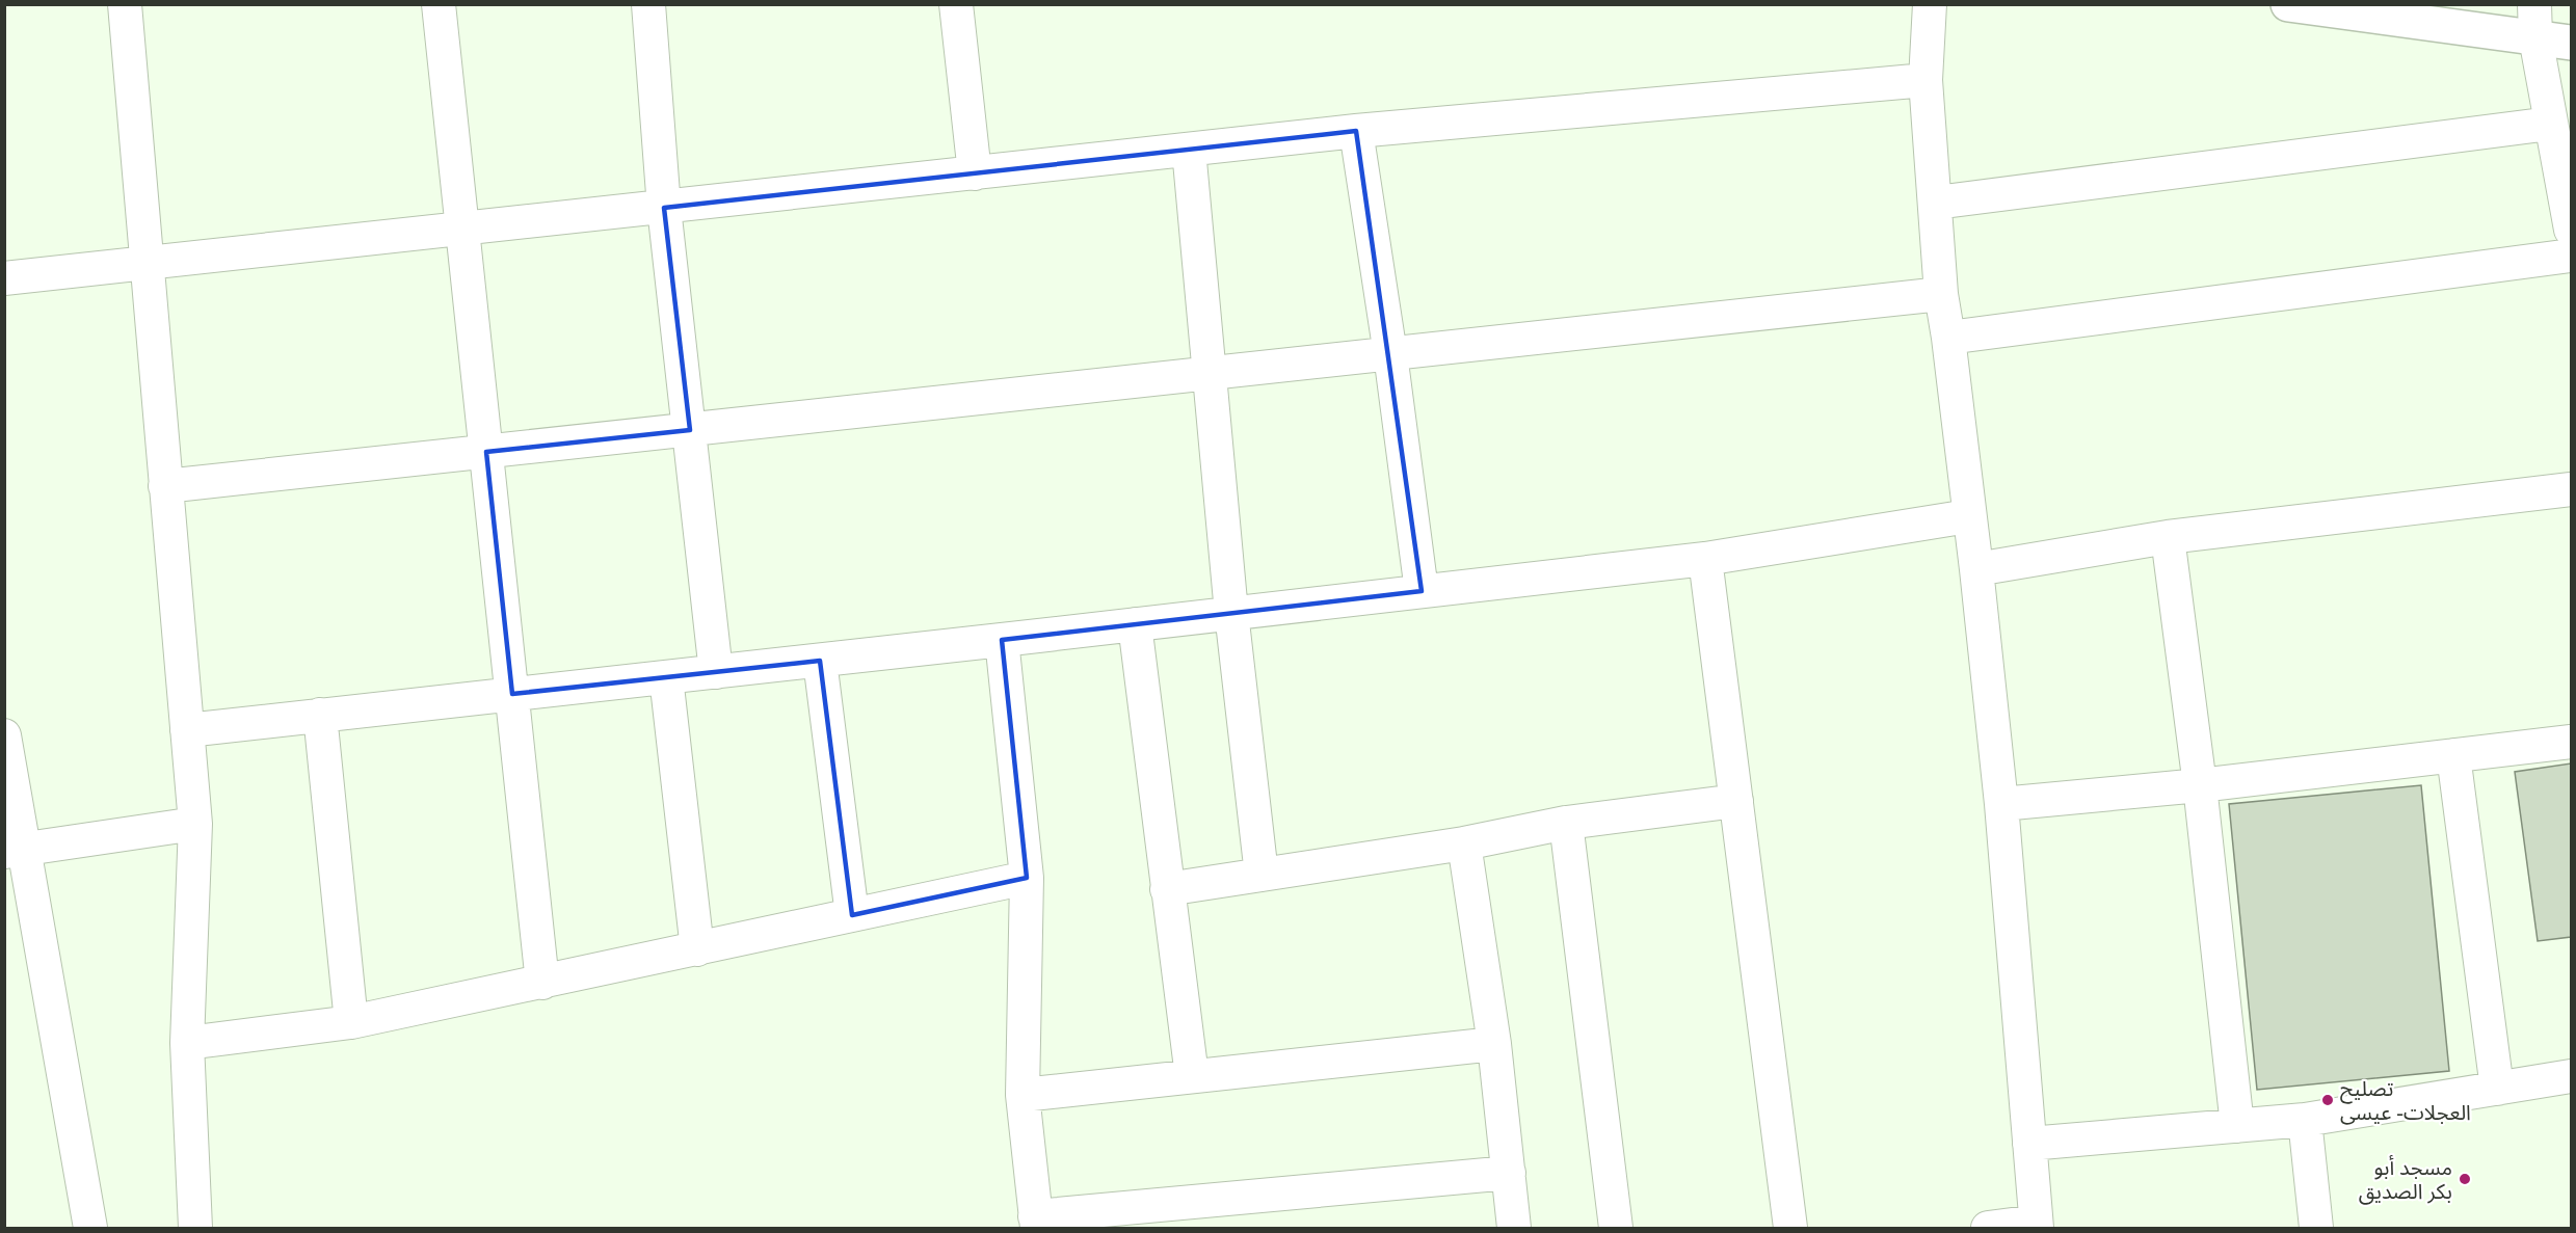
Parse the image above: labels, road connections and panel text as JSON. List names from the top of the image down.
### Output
{
  "places": ["تصليح العجلات- عيسى", "مسجد أبو بكر الصديق"]
}
